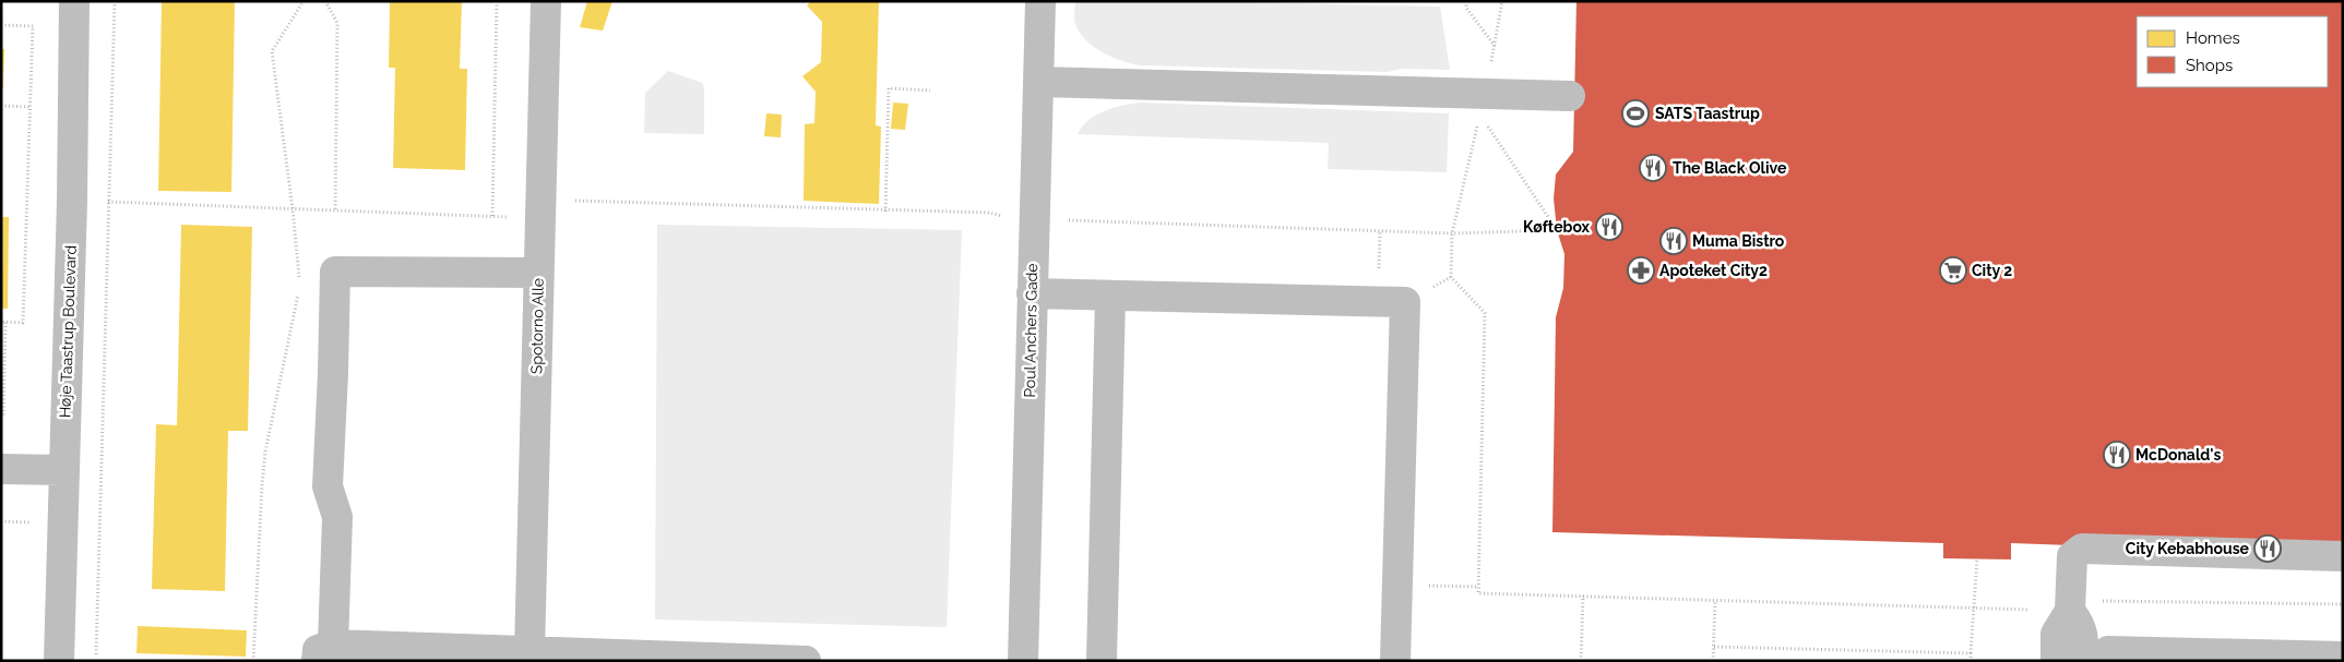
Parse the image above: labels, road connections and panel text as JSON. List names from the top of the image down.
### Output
{
  "streets": {
    "street": ["Spotorno Alle", "Poul Anchers Gade", "Høje Taastrup Boulevard"]
  },
  "places": {
    "sports": ["SATS Taastrup"],
    "restaurant": [
      "The Black Olive",
      "Køftebox",
      "Muma Bistro",
      "McDonald's",
      "City Kebabhouse"
    ],
    "pharmacy": ["Apoteket City2"],
    "supermarket": ["City 2"]
  },
  "legend": ["Homes", "Shops"]
}
